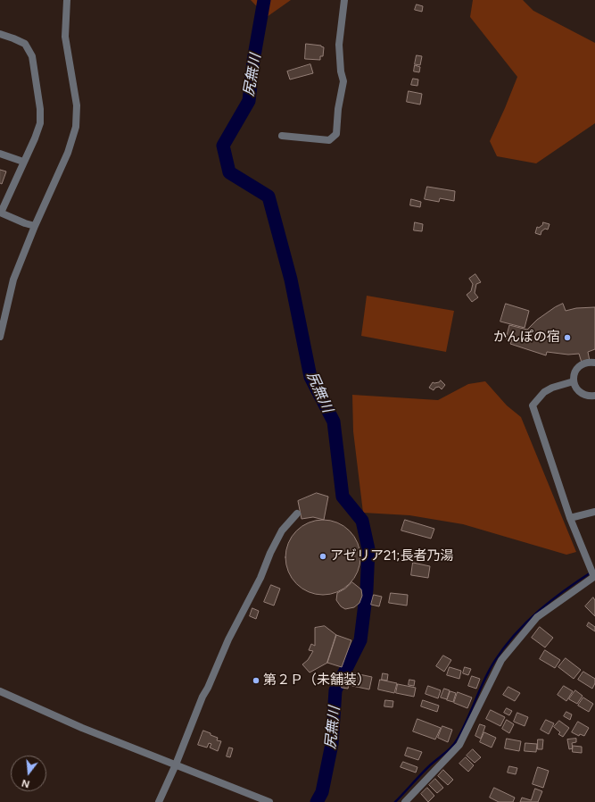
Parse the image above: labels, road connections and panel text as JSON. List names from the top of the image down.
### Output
{
  "water": ["尻無川"],
  "places": ["かんぽの宿", "アゼリア21;長者乃湯", "第２Ｐ（未舗装）"],
  "north": "bottom"
}
